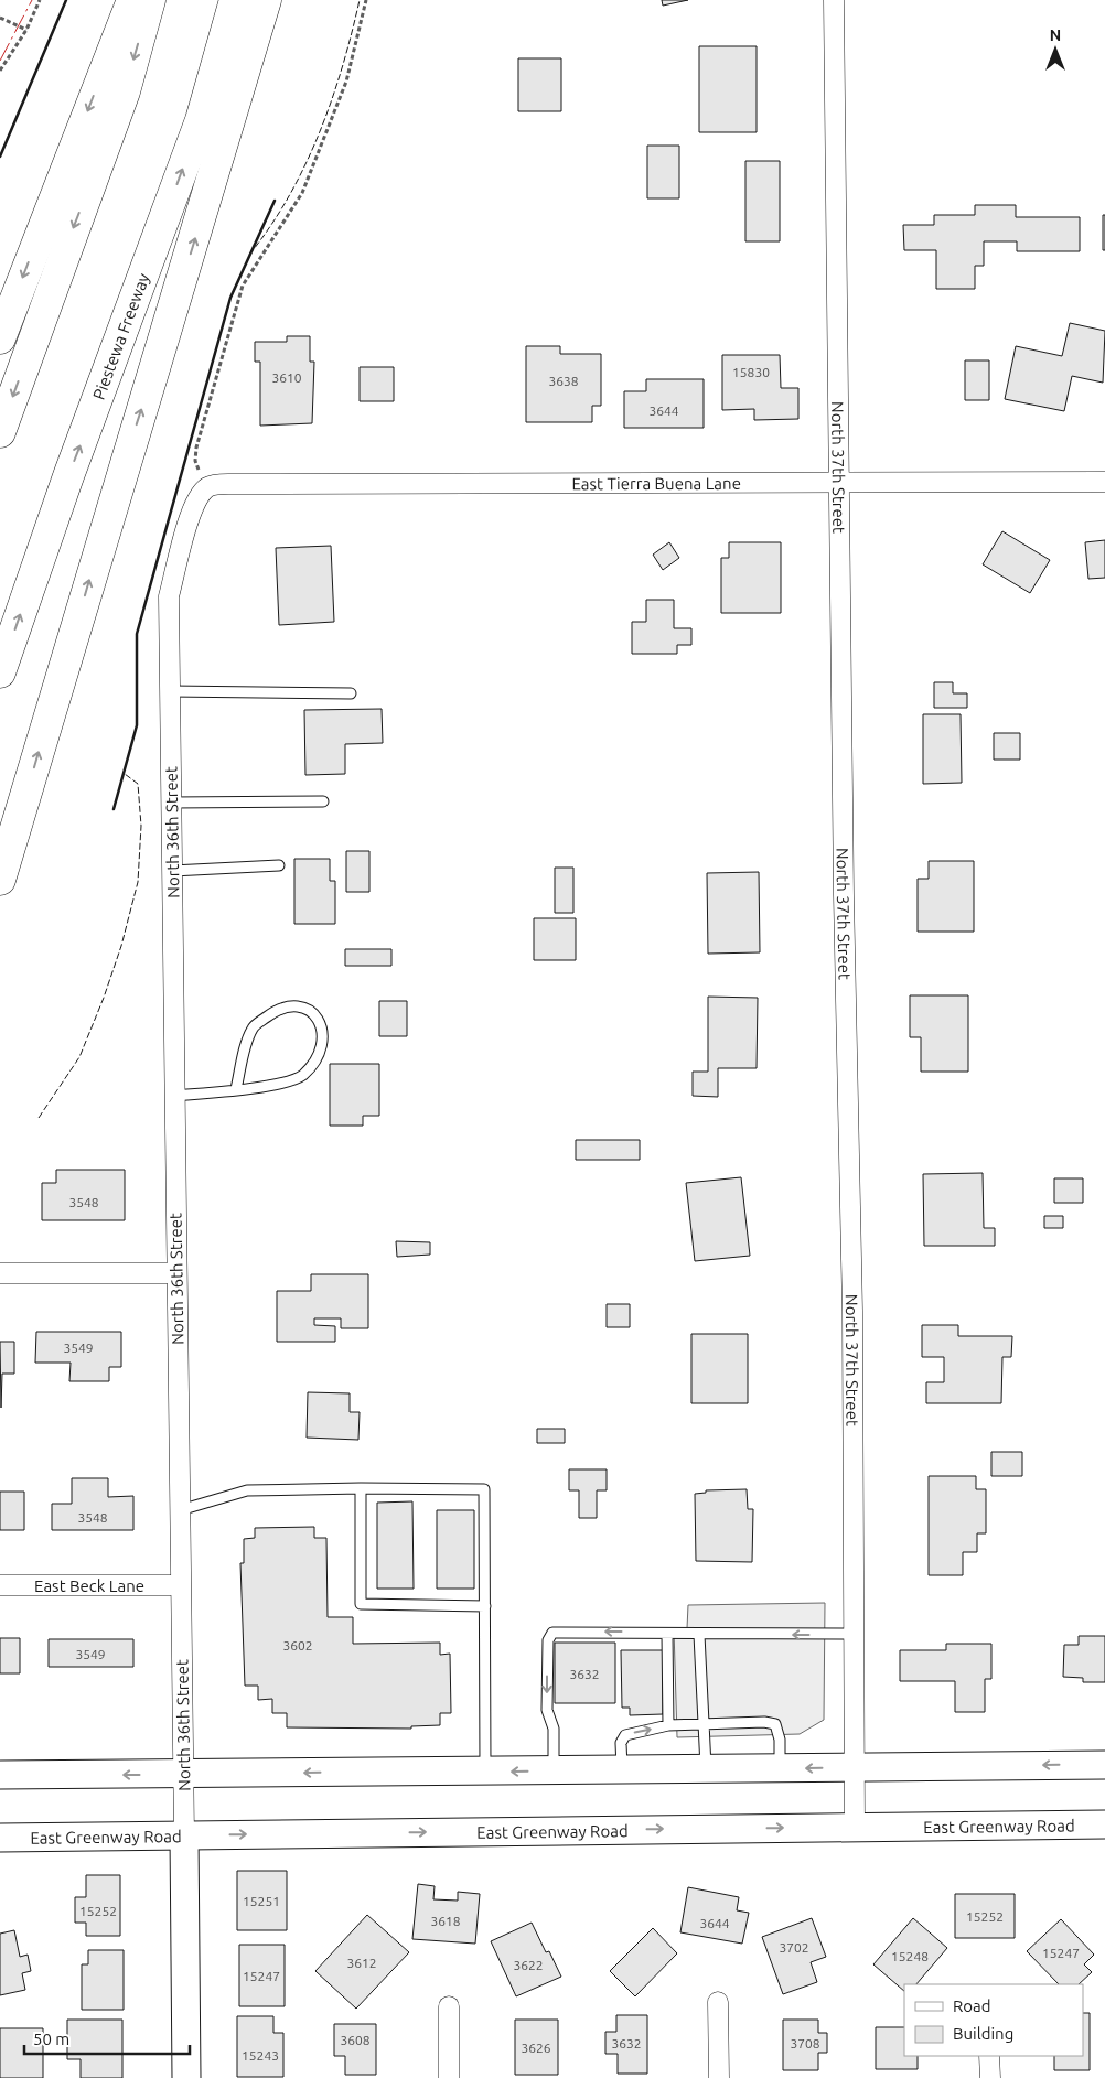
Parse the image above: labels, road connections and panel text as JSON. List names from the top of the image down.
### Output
{
  "streets": {
    "highway": ["Piestewa Freeway"],
    "main road": ["North 36th Street", "East Greenway Road"],
    "street": ["North 37th Street", "East Tierra Buena Lane", "East Beck Lane"]
  },
  "crossings": [
    ["North 37th Street", "East Tierra Buena Lane"],
    ["North 37th Street", "East Greenway Road"],
    ["East Tierra Buena Lane", "North 36th Street"],
    ["North 36th Street", "East Beck Lane"],
    ["North 36th Street", "East Greenway Road"]
  ],
  "house_numbers": [
    "15830",
    "3610",
    "3638",
    "3644",
    "3548",
    "3549",
    "3548",
    "3602",
    "3549",
    "3632",
    "15251",
    "15252",
    "15252",
    "3618",
    "3644",
    "3702",
    "15247",
    "15248",
    "3612",
    "3622",
    "15247",
    "3608",
    "3632",
    "3708",
    "3626",
    "15243"
  ],
  "legend": ["Road", "Building"],
  "scale_bar": "50 m",
  "north": "top"
}
